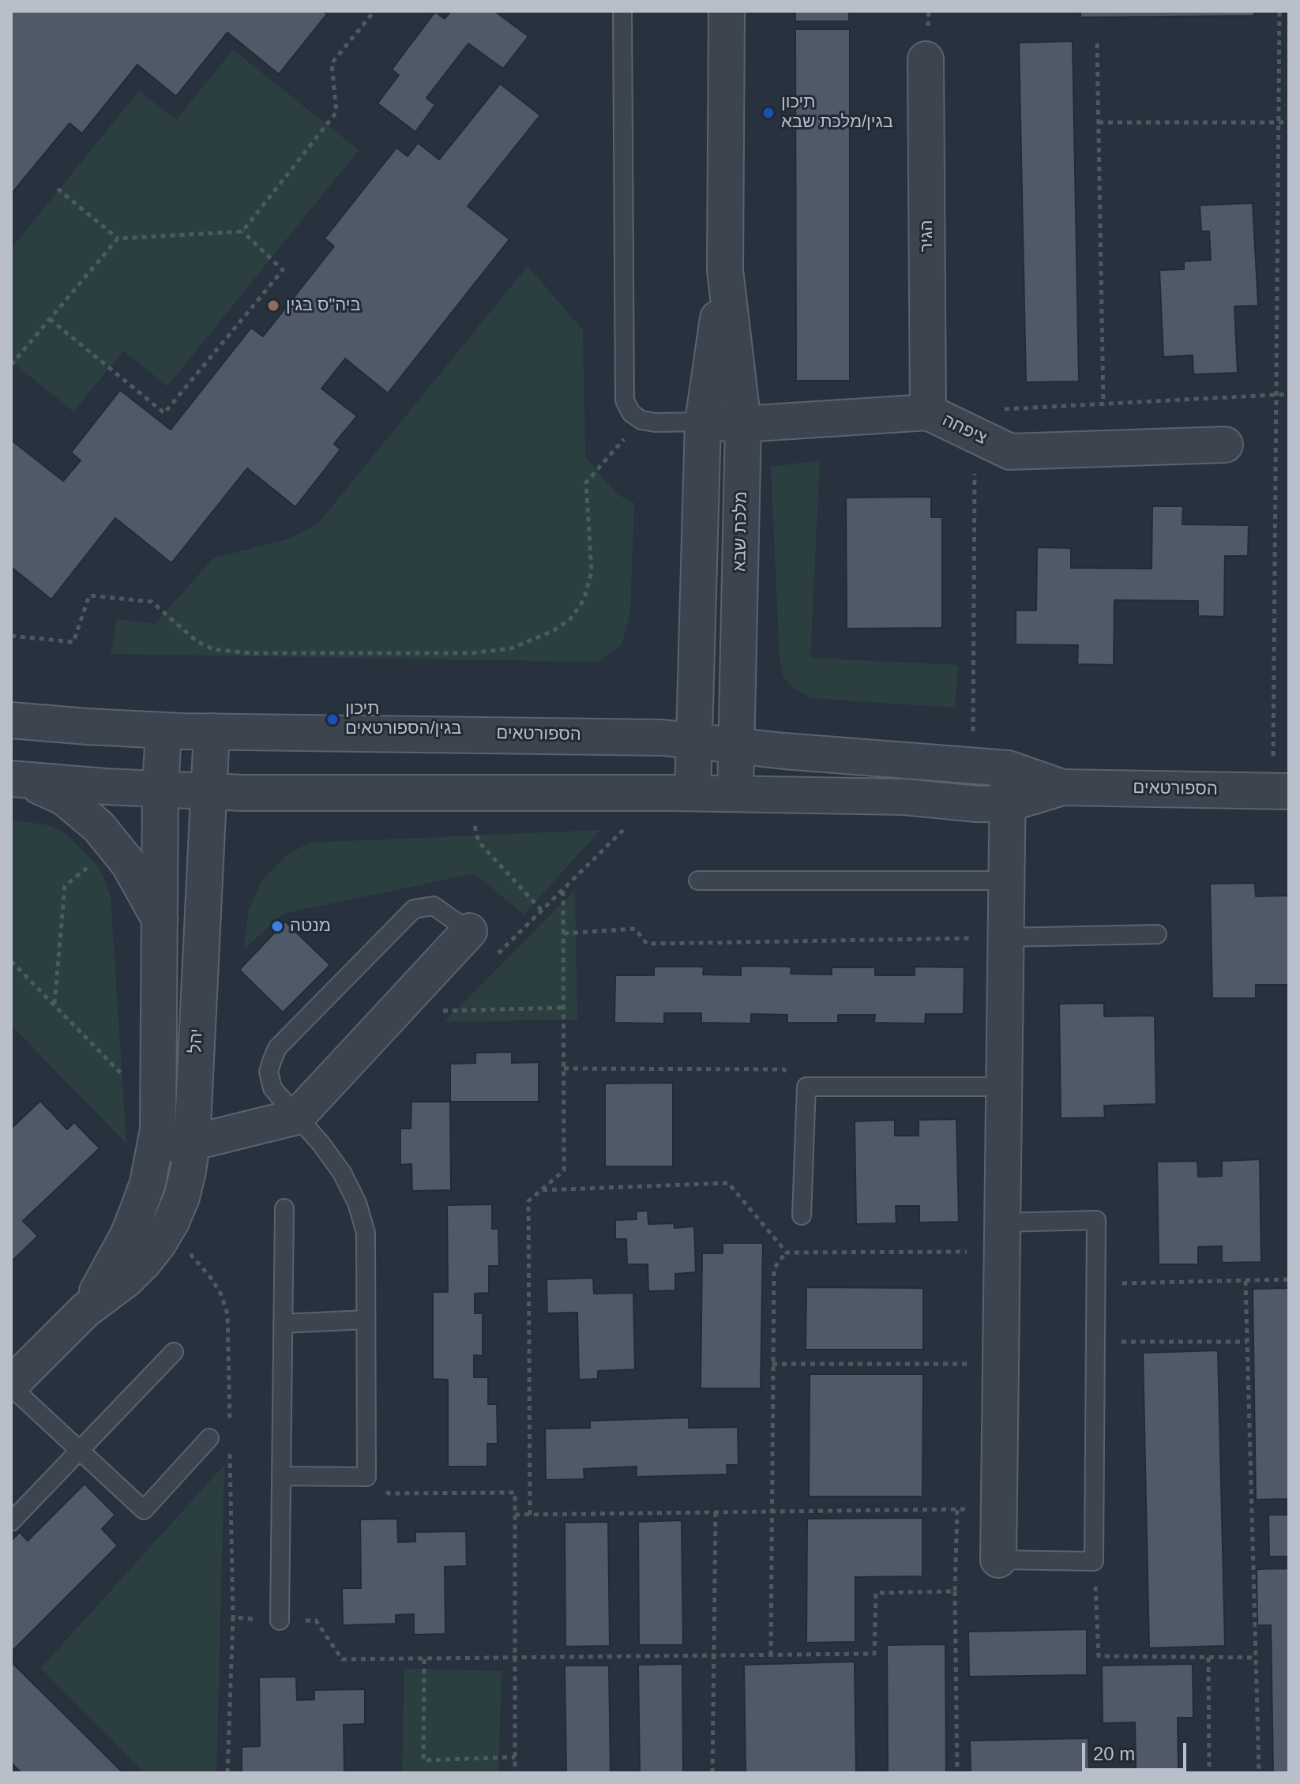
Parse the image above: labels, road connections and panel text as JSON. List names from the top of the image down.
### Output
{
  "streets": {
    "street": [
      "הגיר",
      "ציפחה",
      "מלכת שבא",
      "הספורטאים",
      "יהל"
    ]
  },
  "crossings": [
    ["הגיר", "ציפחה"],
    ["ציפחה", "מלכת שבא"],
    ["מלכת שבא", "הספורטאים"],
    ["הספורטאים", "יהל"]
  ],
  "places": [
    "תיכון בגין/מלכת שבא",
    "ביה\"ס בגין",
    "תיכון בגין/הספורטאים",
    "מנטה"
  ],
  "scale_bar": "20 m"
}
